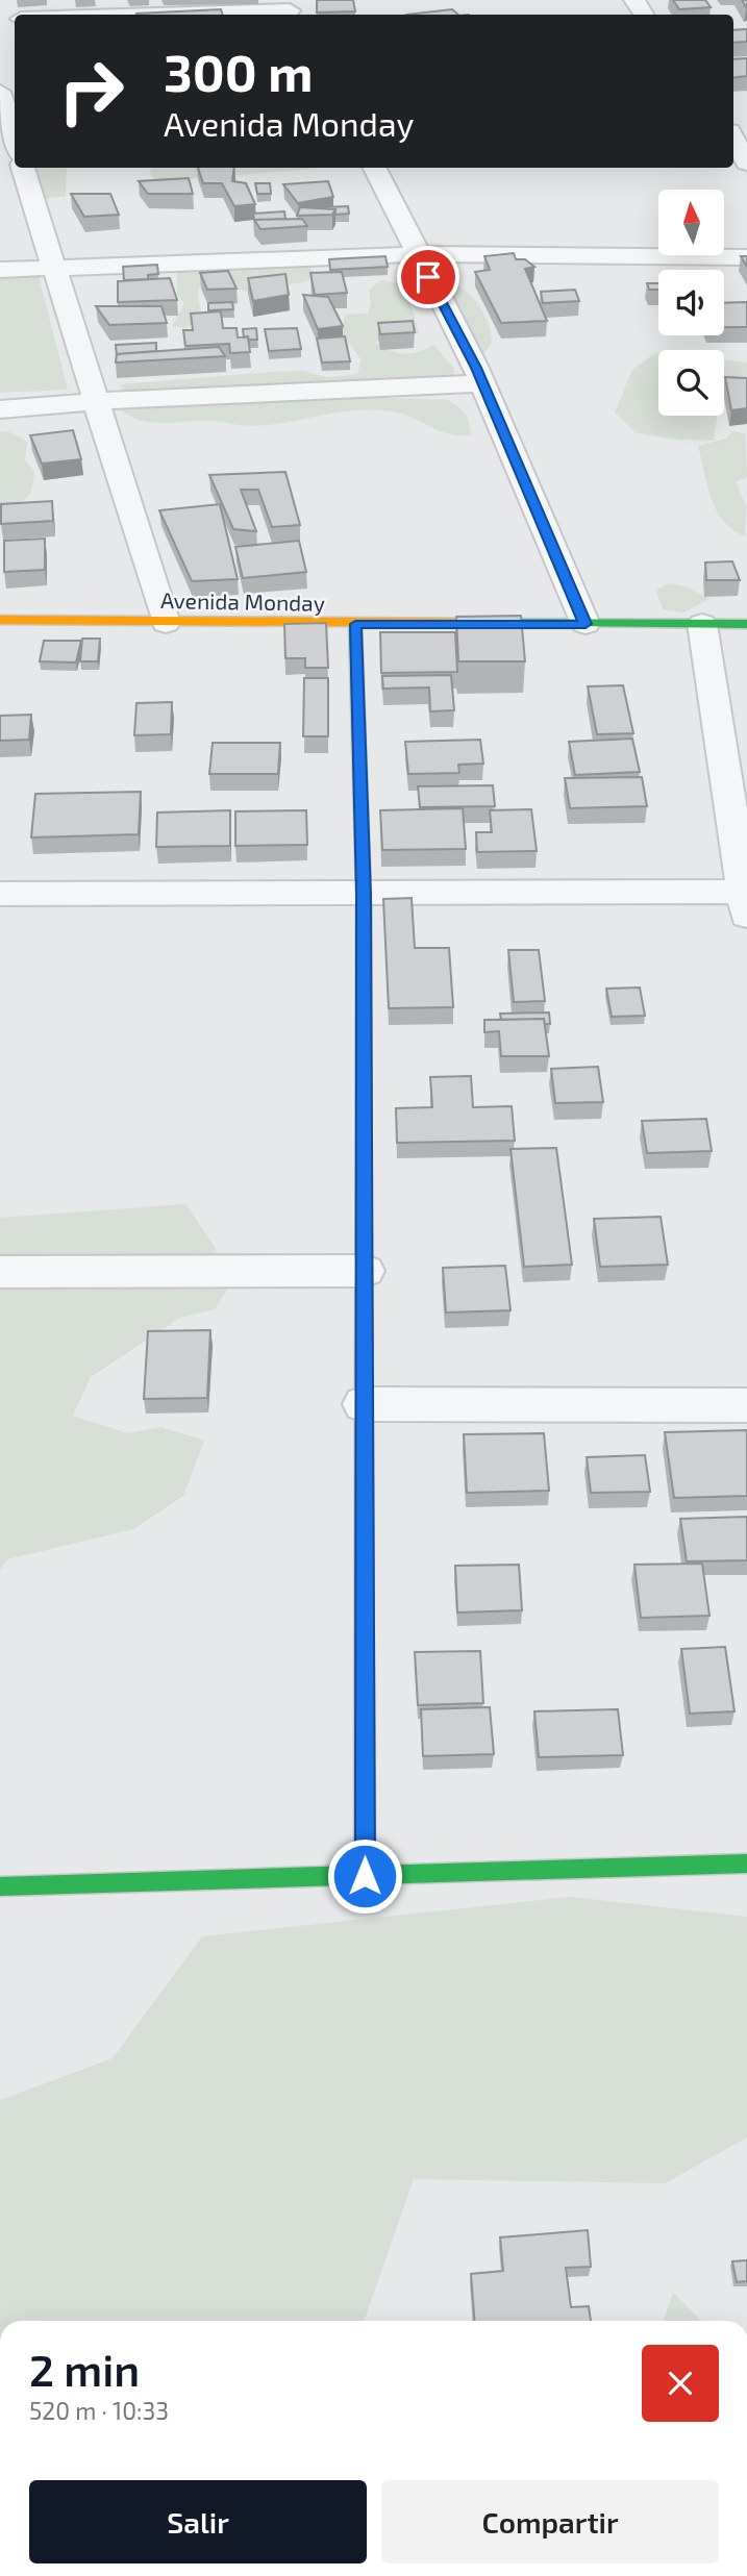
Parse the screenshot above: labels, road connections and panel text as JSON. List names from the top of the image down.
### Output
{
  "streets": {
    "street": ["Avenida Monday"]
  },
  "north": "top",
  "page": {
    "turn": ["300 m", "Avenida Monday"],
    "heading": ["2 min", "520 m · 10:33"],
    "buttons": ["Salir", "Compartir"]
  }
}
